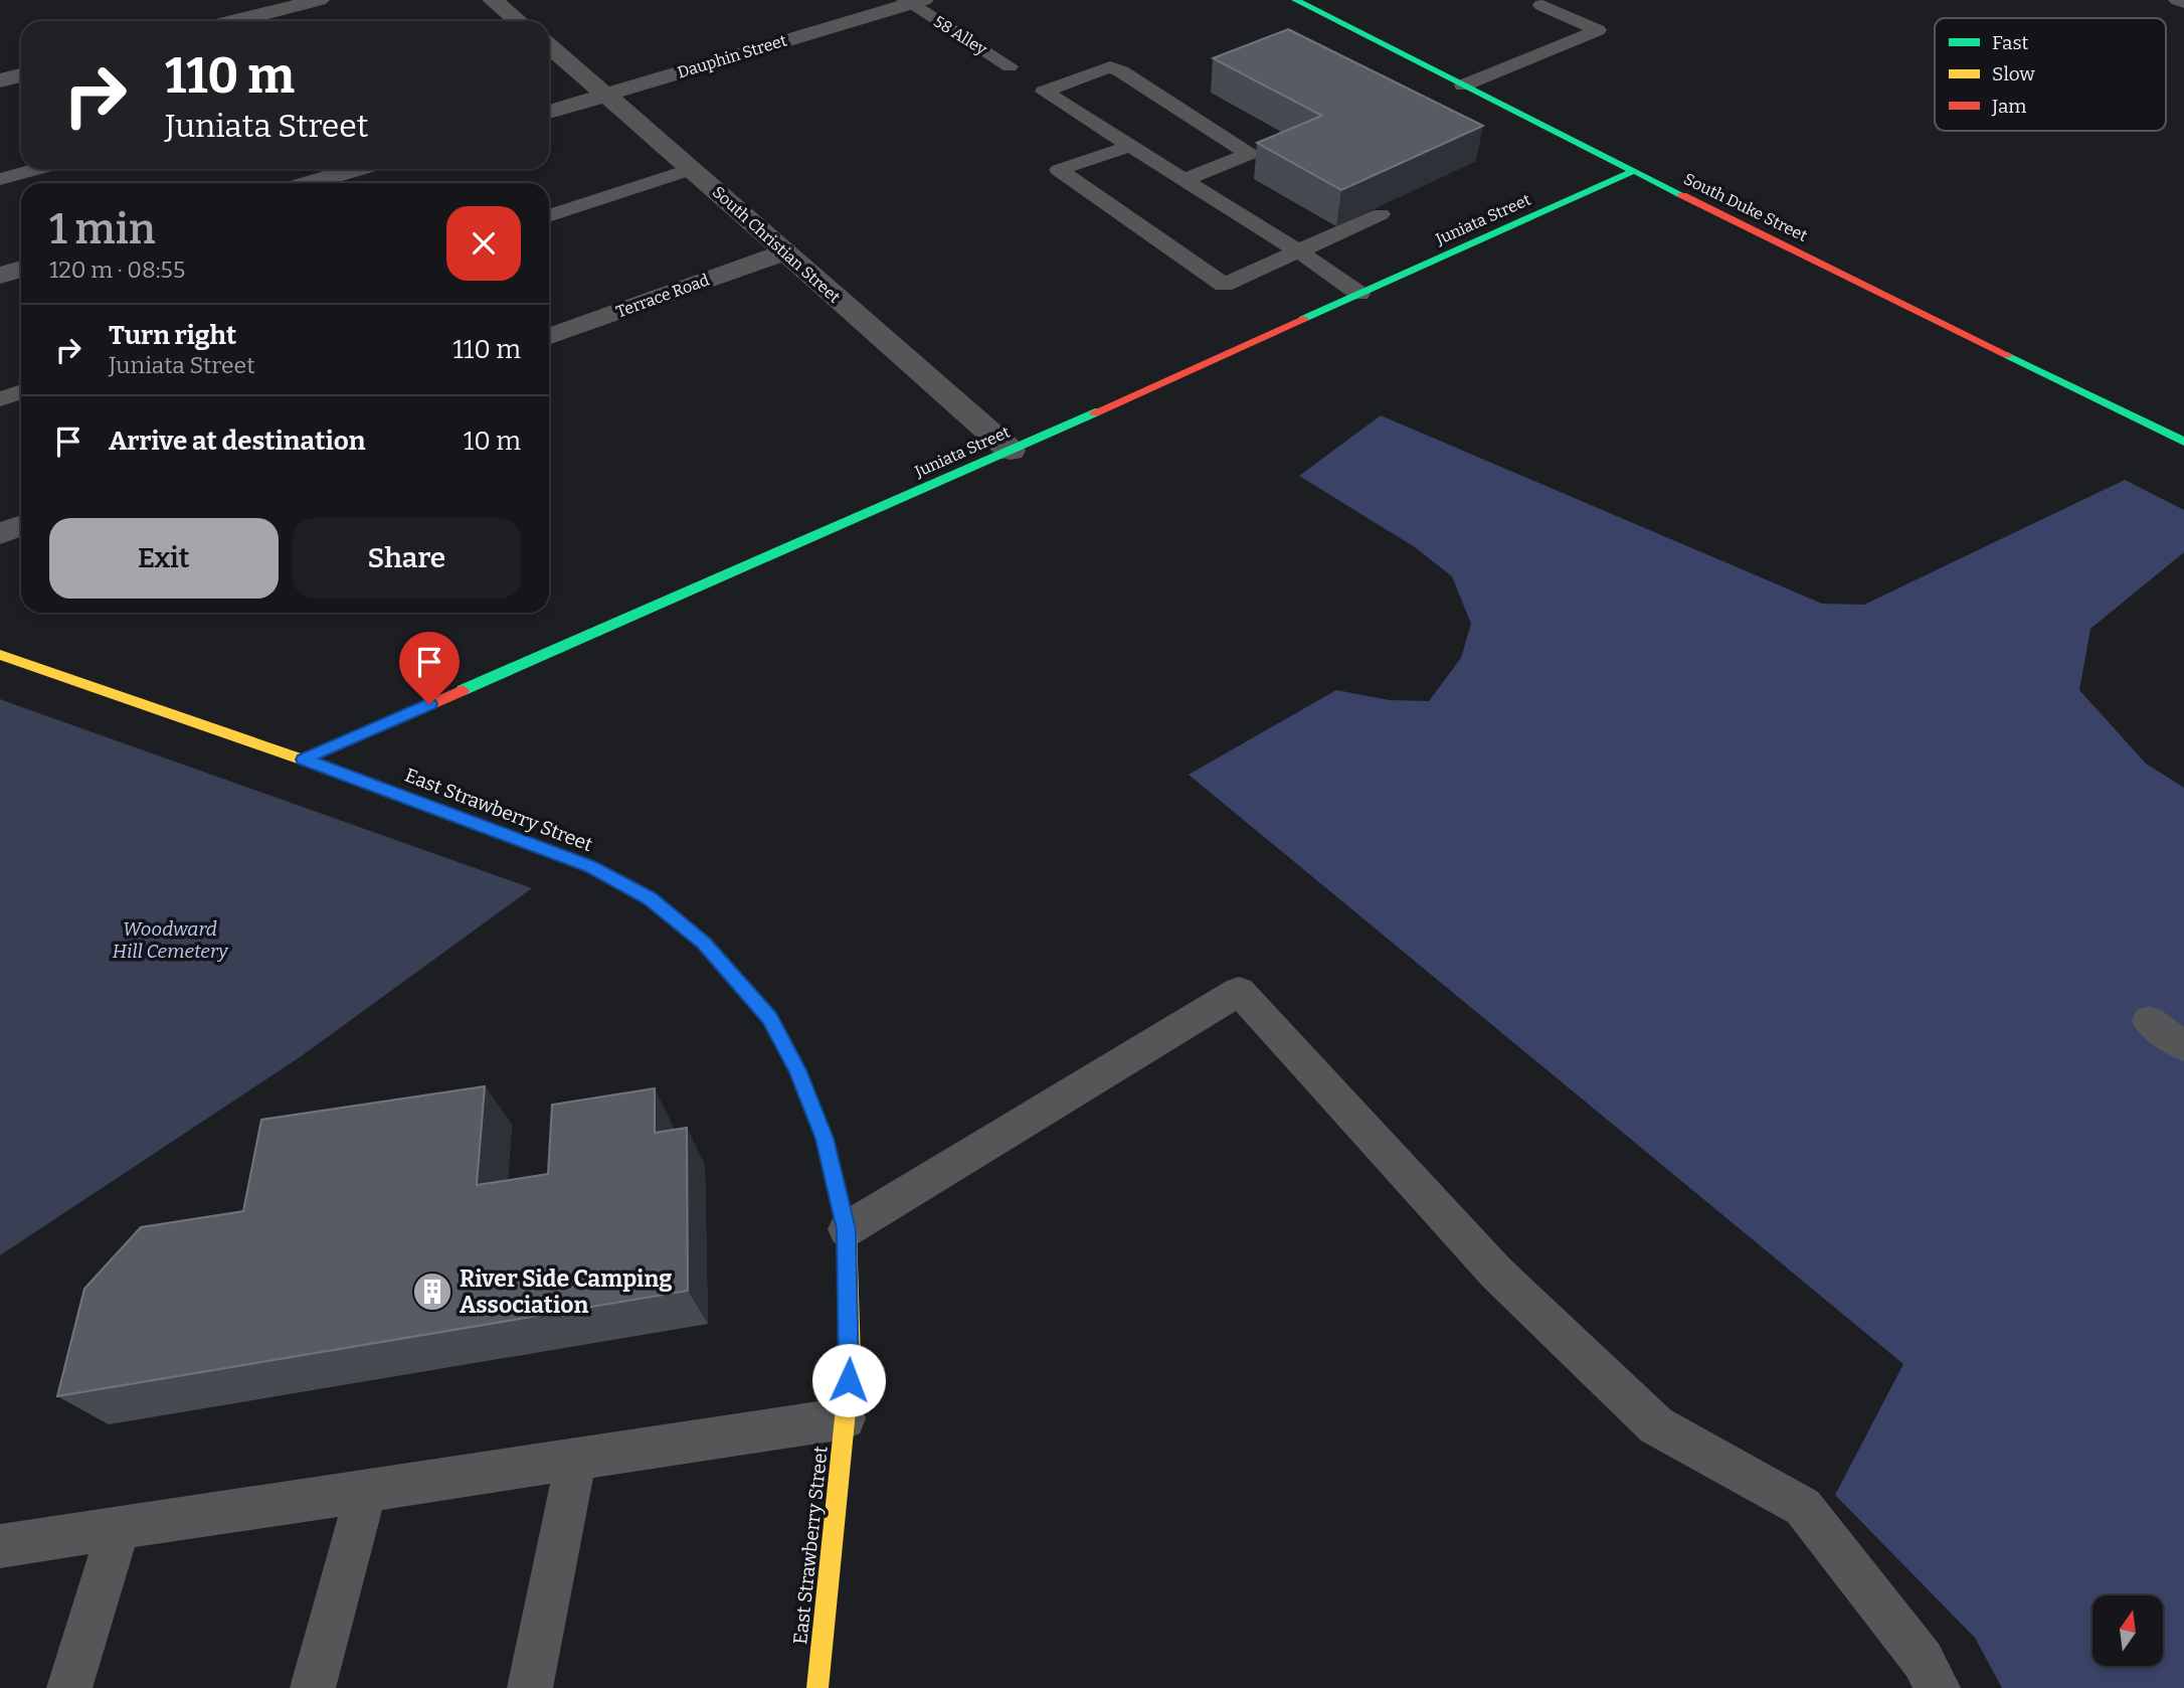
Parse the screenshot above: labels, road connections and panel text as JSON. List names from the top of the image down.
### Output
{
  "streets": {
    "street": [
      "Dauphin Street",
      "South Duke Street",
      "Juniata Street",
      "South Christian Street",
      "Terrace Road",
      "East Strawberry Street"
    ],
    "lane": ["58 Alley"]
  },
  "crossings": [
    ["58 Alley", "Dauphin Street"],
    ["Dauphin Street", "South Christian Street"],
    ["South Duke Street", "Juniata Street"],
    ["Juniata Street", "South Christian Street"],
    ["Juniata Street", "East Strawberry Street"],
    ["South Christian Street", "Terrace Road"]
  ],
  "parks": ["Woodward Hill Cemetery"],
  "places": {
    "building": ["River Side Camping Association"]
  },
  "legend": ["Fast", "Slow", "Jam"],
  "north": "top",
  "page": {
    "turn": ["110 m", "Juniata Street"],
    "heading": ["1 min", "120 m · 08:55"],
    "list": [
      {
        "name": "Turn right",
        "note": "Juniata Street",
        "value": "110 m"
      },
      {
        "name": "Arrive at destination",
        "value": "10 m"
      }
    ],
    "buttons": ["Exit", "Share"]
  }
}
